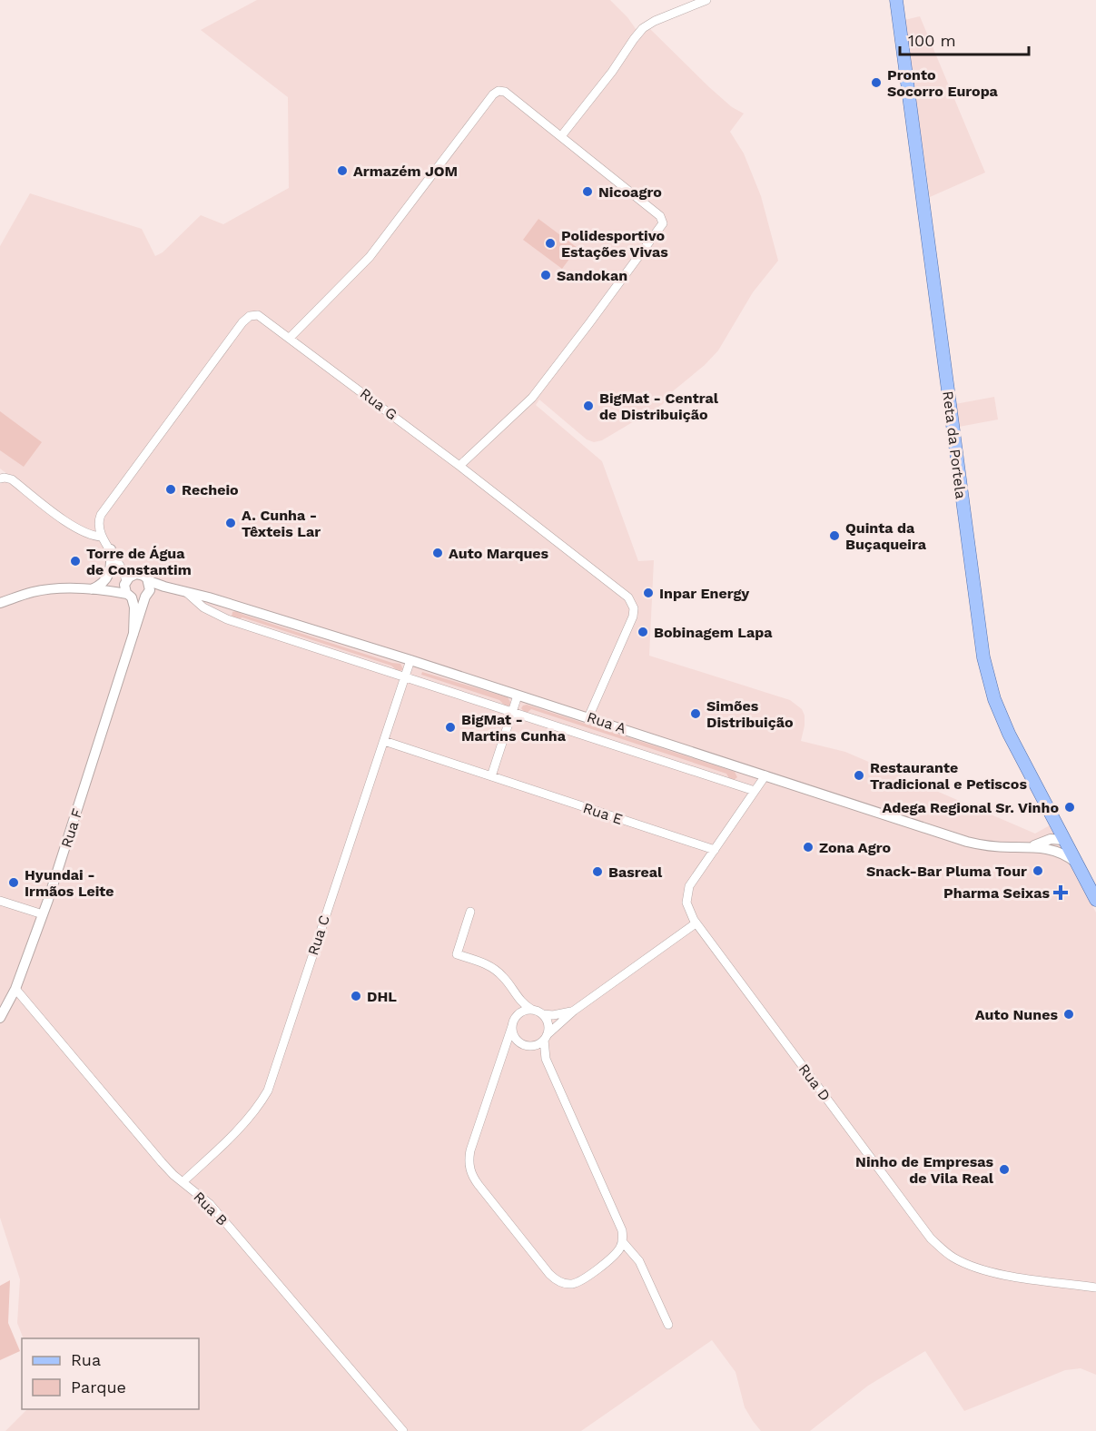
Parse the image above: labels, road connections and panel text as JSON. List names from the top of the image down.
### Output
{
  "streets": {
    "main road": ["Reta da Portela"],
    "street": [
      "Rua G",
      "Rua A",
      "Rua E",
      "Rua F",
      "Rua C",
      "Rua D",
      "Rua B"
    ]
  },
  "crossings": [
    ["Rua G", "Rua A"],
    ["Rua A", "Rua C"],
    ["Rua A", "Rua D"],
    ["Rua E", "Rua C"],
    ["Rua E", "Rua D"],
    ["Rua F", "Rua B"],
    ["Rua C", "Rua B"]
  ],
  "places": {
    "other": [
      "Pronto Socorro Europa",
      "Armazém JOM",
      "Nicoagro",
      "Polidesportivo Estações Vivas",
      "Sandokan",
      "BigMat - Central de Distribuição",
      "Recheio",
      "A. Cunha - Têxteis Lar",
      "Quinta da Buçaqueira",
      "Auto Marques",
      "Torre de Água de Constantim",
      "Inpar Energy",
      "Bobinagem Lapa",
      "Simões Distribuição",
      "BigMat - Martins Cunha",
      "Restaurante Tradicional e Petiscos",
      "Adega Regional Sr. Vinho",
      "Zona Agro",
      "Snack-Bar Pluma Tour",
      "Basreal",
      "Hyundai - Irmãos Leite",
      "DHL",
      "Auto Nunes",
      "Ninho de Empresas de Vila Real"
    ],
    "health": ["Pharma Seixas"]
  },
  "legend": ["Rua", "Parque"],
  "scale_bar": "100 m"
}
